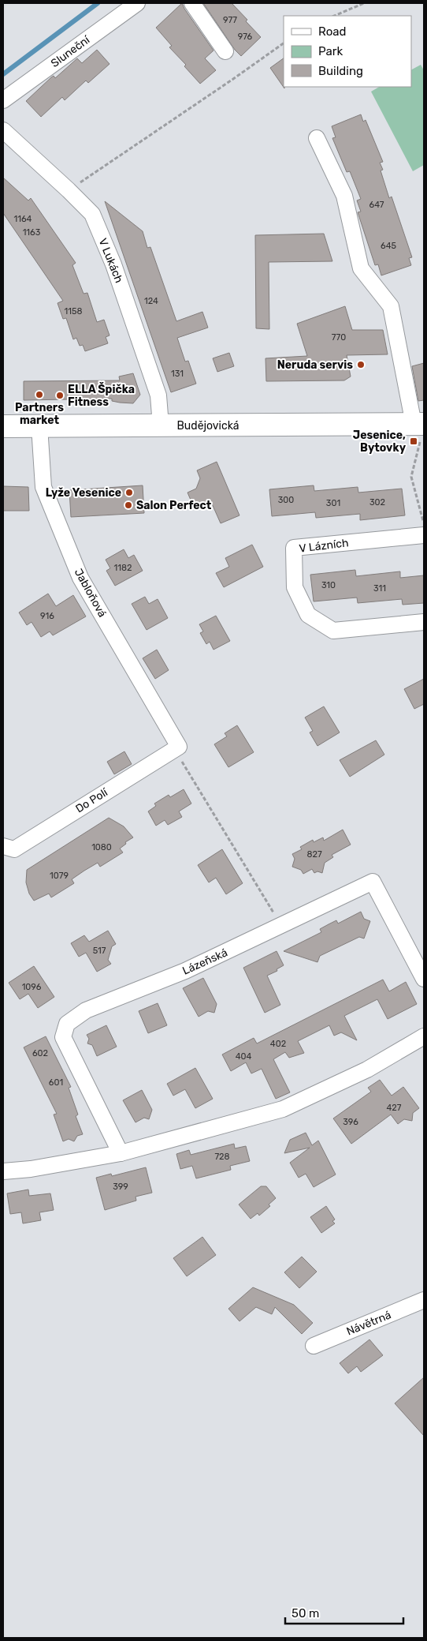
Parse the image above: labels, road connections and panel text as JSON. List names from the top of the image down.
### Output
{
  "streets": {
    "main road": ["Budějovická"],
    "street": [
      "Sluneční",
      "V Lukách",
      "V Lázních",
      "Jabloňová",
      "Do Polí",
      "Lázeňská",
      "Návětrná"
    ]
  },
  "crossings": [
    ["V Lukách", "Budějovická"],
    ["Budějovická", "Jabloňová"],
    ["Jabloňová", "Do Polí"]
  ],
  "places": {
    "other": [
      "Neruda servis",
      "Partners market",
      "ELLA Špička Fitness",
      "Lyže Yesenice",
      "Salon Perfect"
    ],
    "transit": ["Jesenice, Bytovky"]
  },
  "house_numbers": [
    "977",
    "976",
    "647",
    "1164",
    "1163",
    "645",
    "124",
    "1158",
    "770",
    "131",
    "300",
    "302",
    "301",
    "1182",
    "310",
    "311",
    "916",
    "1080",
    "827",
    "1079",
    "517",
    "1096",
    "402",
    "602",
    "404",
    "601",
    "427",
    "396",
    "728",
    "399"
  ],
  "legend": ["Road", "Park", "Building"],
  "scale_bar": "50 m"
}
